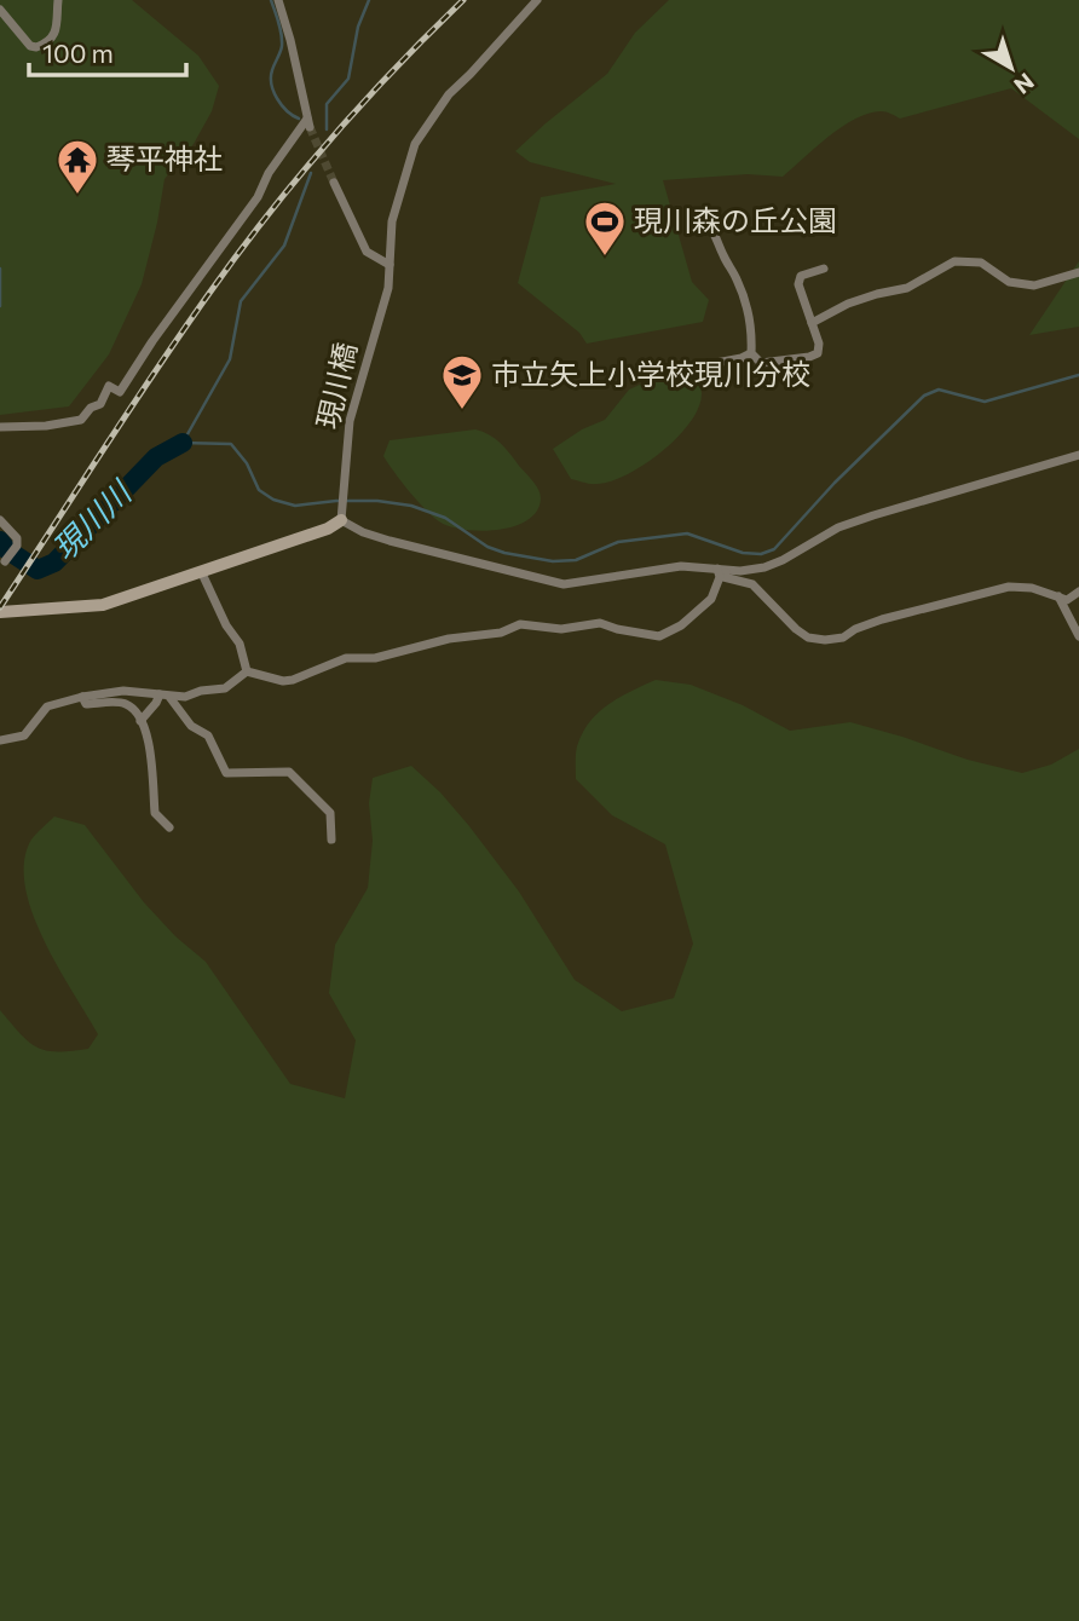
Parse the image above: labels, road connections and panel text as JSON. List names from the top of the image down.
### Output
{
  "streets": {
    "street": ["現川橋"]
  },
  "water": ["現川川"],
  "places": {
    "temple": ["琴平神社"],
    "sports": ["現川森の丘公園"],
    "school or university": ["市立矢上小学校現川分校"]
  },
  "scale_bar": "100 m",
  "north": "bottom right"
}
